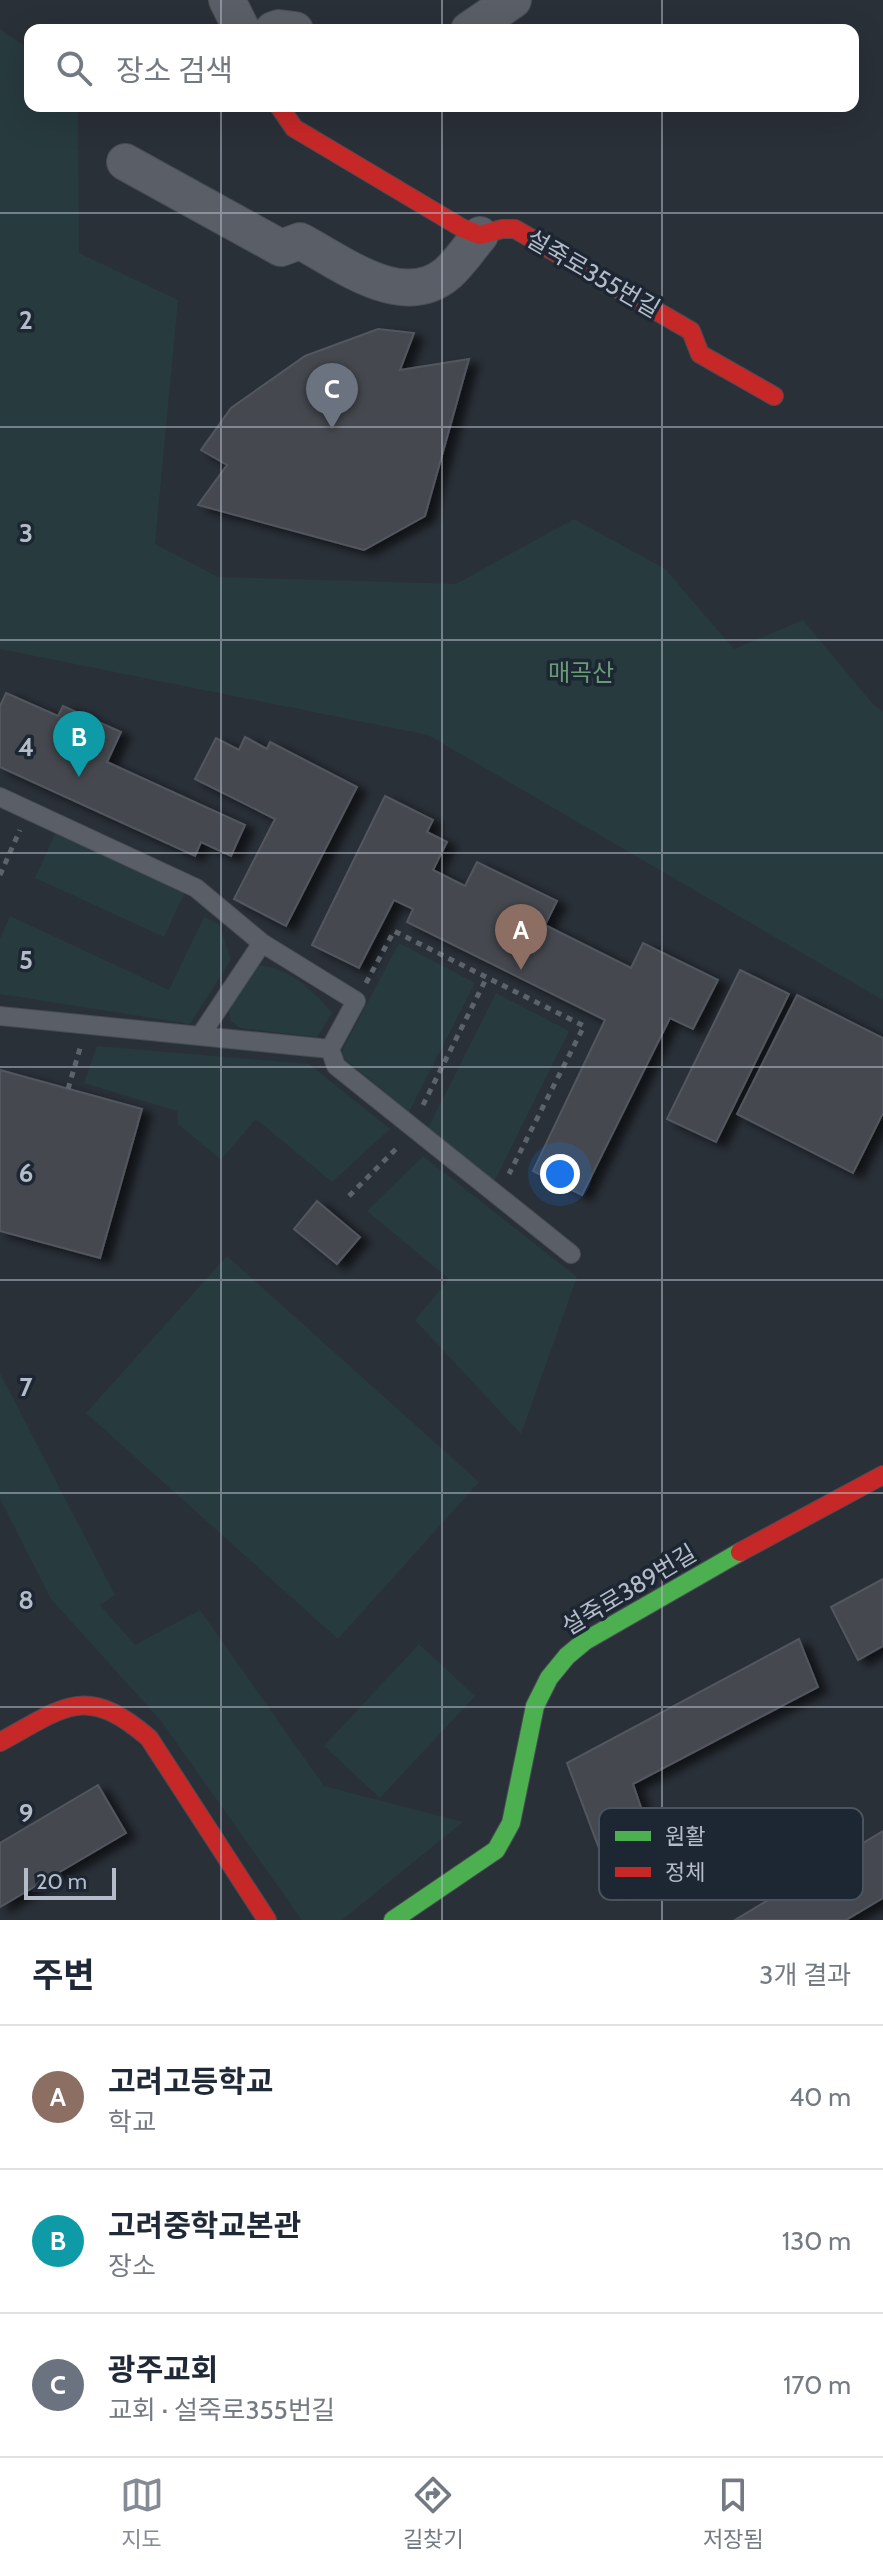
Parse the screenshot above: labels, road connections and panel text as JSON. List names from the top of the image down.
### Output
{
  "streets": {
    "street": ["설죽로355번길", "설죽로389번길"]
  },
  "parks": ["매곡산"],
  "legend": ["원활", "정체"],
  "scale_bar": "20 m",
  "page": {
    "search": "장소 검색",
    "pins": ["C", "B", "A"],
    "scale": "20 m",
    "heading": ["주변", "3개 결과"],
    "list": [
      {
        "mark": "A",
        "name": "고려고등학교",
        "note": "학교",
        "value": "40 m"
      },
      {
        "mark": "B",
        "name": "고려중학교본관",
        "note": "장소",
        "value": "130 m"
      },
      {
        "mark": "C",
        "name": "광주교회",
        "note": "교회 · 설죽로355번길",
        "value": "170 m"
      }
    ],
    "nav": ["지도", "길찾기", "저장됨"]
  },
  "grid": {
    "rows": [
      "2",
      "3",
      "4",
      "5",
      "6",
      "7",
      "8",
      "9"
    ]
  }
}
